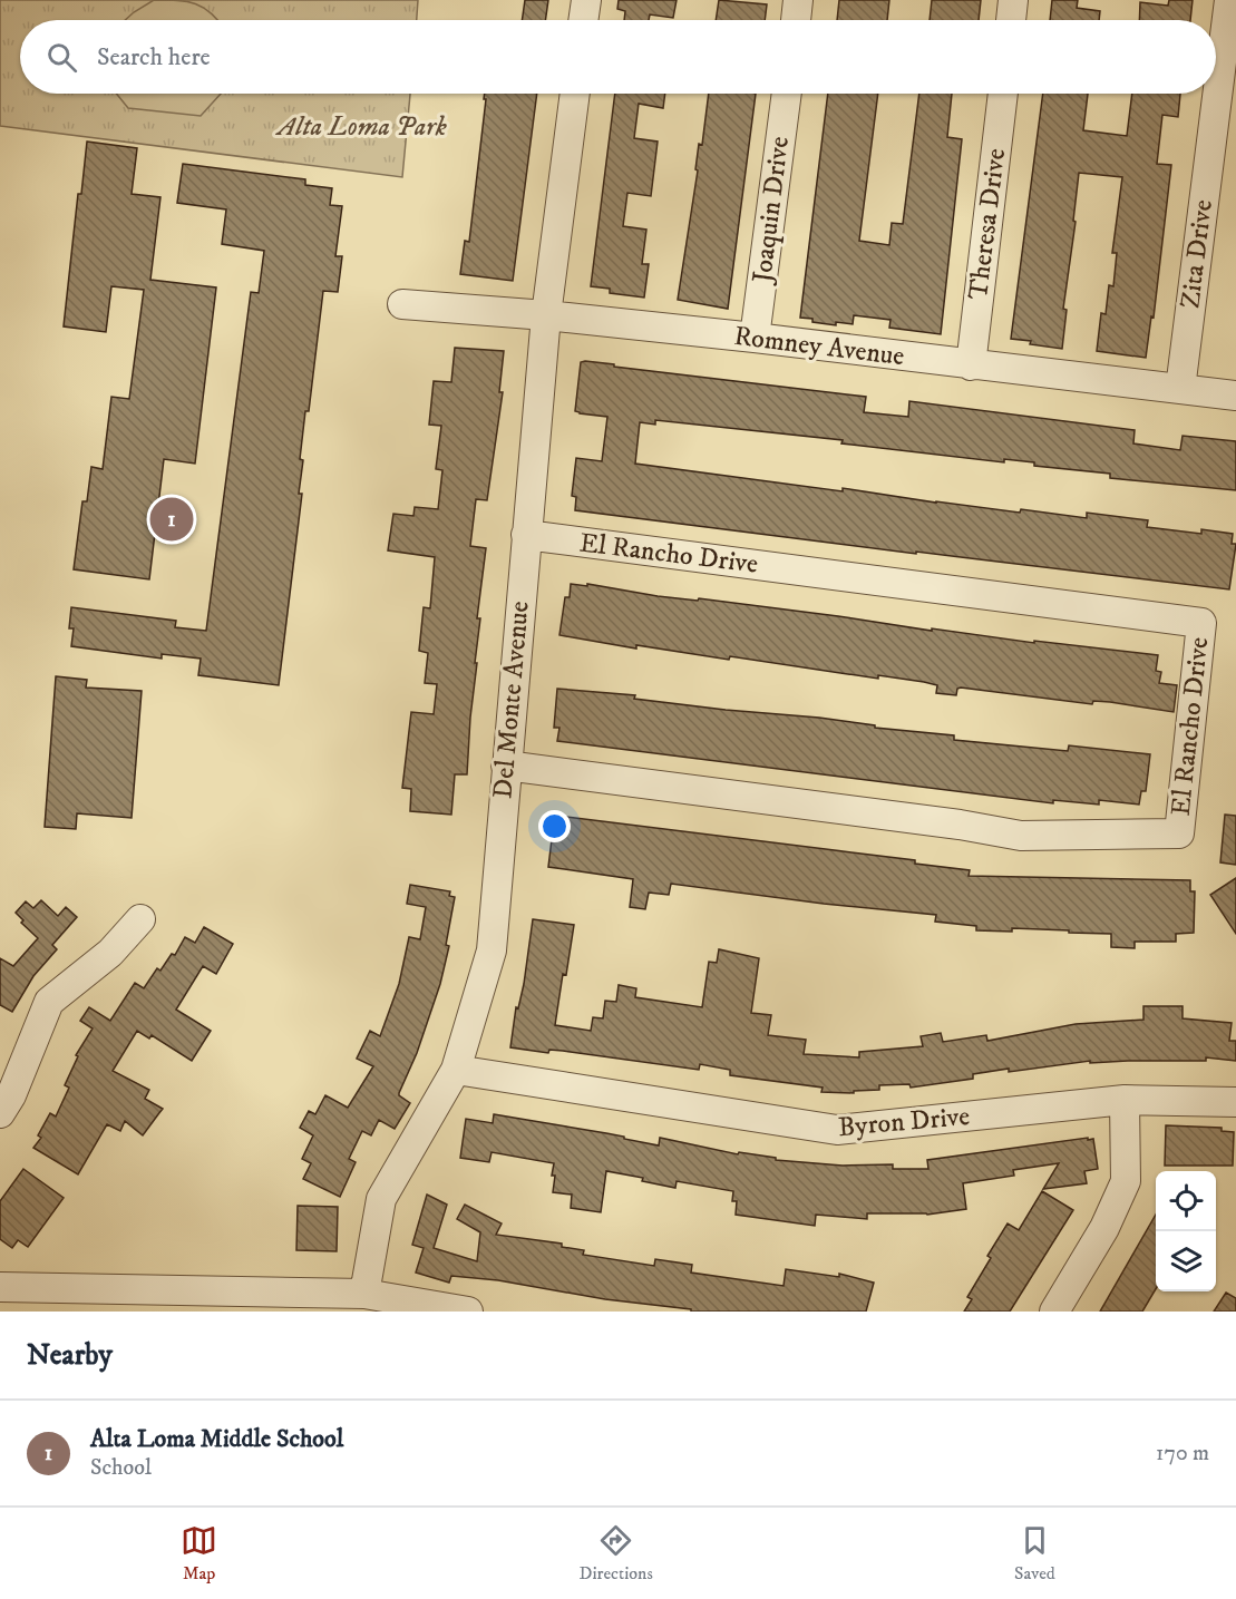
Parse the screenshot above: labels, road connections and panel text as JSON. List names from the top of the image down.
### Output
{
  "streets": {
    "street": [
      "Joaquin Drive",
      "Theresa Drive",
      "Zita Drive",
      "Romney Avenue",
      "El Rancho Drive",
      "Del Monte Avenue",
      "Byron Drive"
    ]
  },
  "crossings": [
    ["Joaquin Drive", "Romney Avenue"],
    ["Theresa Drive", "Romney Avenue"],
    ["Zita Drive", "Romney Avenue"],
    ["Romney Avenue", "Del Monte Avenue"],
    ["El Rancho Drive", "Del Monte Avenue"],
    ["Del Monte Avenue", "Byron Drive"]
  ],
  "parks": ["Alta Loma Park"],
  "page": {
    "search": "Search here",
    "pins": "1",
    "heading": "Nearby",
    "list": [
      {
        "mark": "1",
        "name": "Alta Loma Middle School",
        "note": "School",
        "value": "170 m"
      }
    ],
    "nav": ["Map", "Directions", "Saved"]
  }
}
